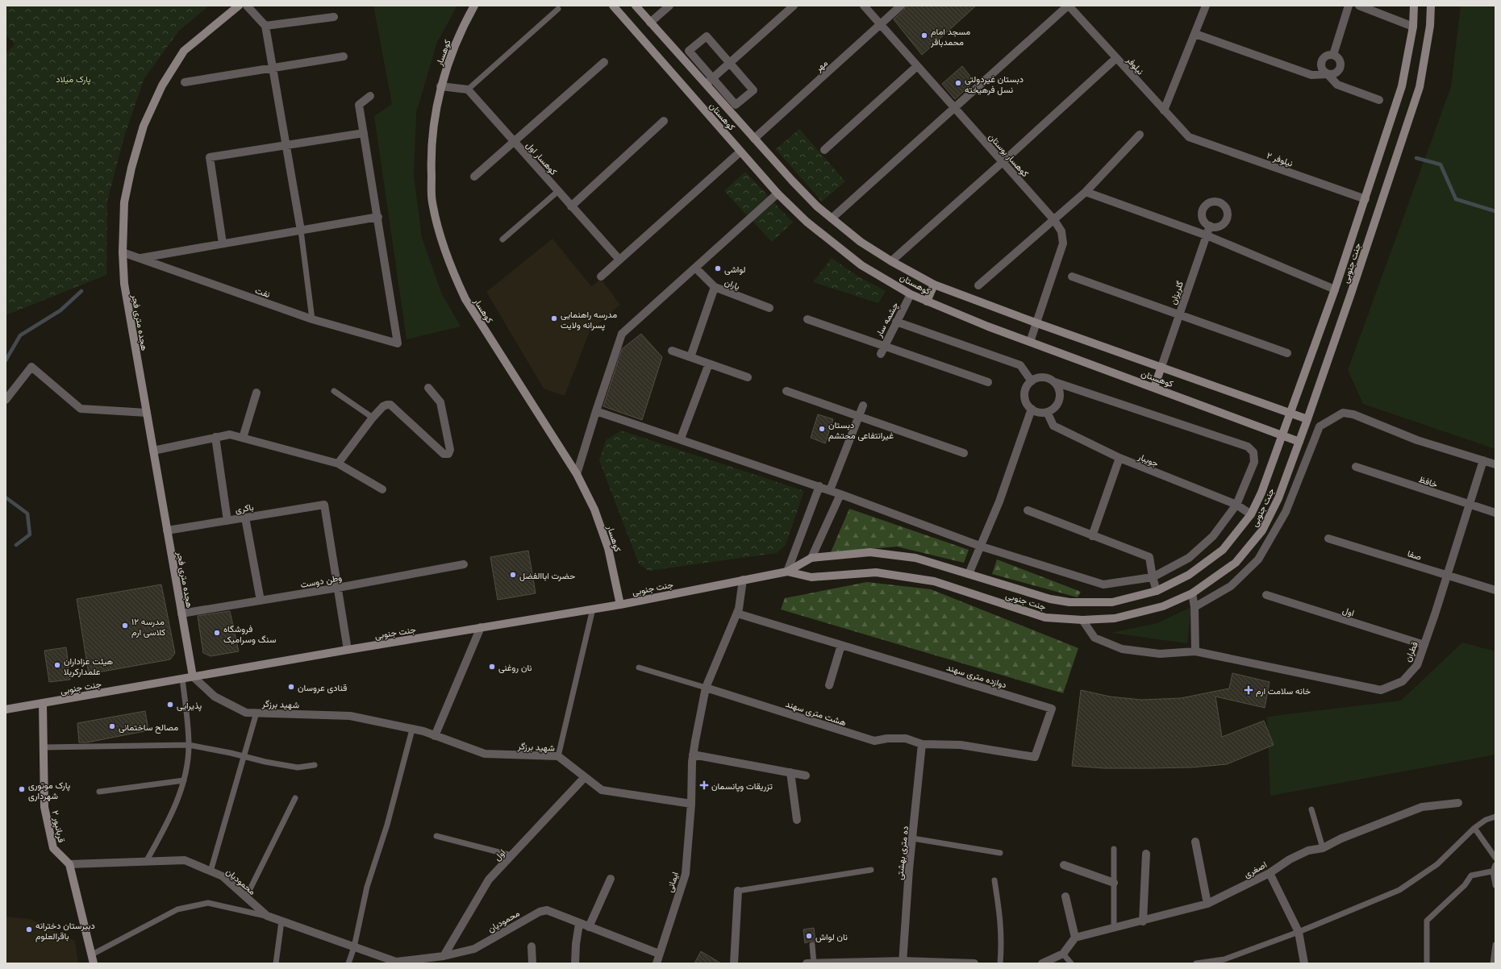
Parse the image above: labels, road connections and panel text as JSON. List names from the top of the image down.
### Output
{
  "streets": {
    "main road": [
      "کوهسار",
      "کوهستان",
      "جنت جنوبی",
      "هجده متری فجر",
      "قربانپور ۲"
    ],
    "street": [
      "مهر",
      "نیلوفر",
      "کوهسار بوستان",
      "کوهسار اول",
      "نیلوفر ۲",
      "یاران",
      "نفت",
      "گلریزان",
      "چشمه سار",
      "جویبار",
      "خافظ",
      "باکری",
      "صفا",
      "وطن دوست",
      "اول",
      "قطران",
      "دوازده متری سهند",
      "شهید برزگر",
      "هشت متری سهند",
      "ده متری بهشتی",
      "اصغری",
      "محمودیان",
      "ایمانی"
    ]
  },
  "crossings": [
    ["کوهسار", "جنت جنوبی"],
    ["مهر", "کوهستان"],
    ["مهر", "کوهسار بوستان"],
    ["نیلوفر", "نیلوفر ۲"],
    ["کوهستان", "کوهسار بوستان"],
    ["کوهستان", "جنت جنوبی"],
    ["کوهستان", "گلریزان"],
    ["کوهستان", "چشمه سار"],
    ["نیلوفر ۲", "جنت جنوبی"],
    ["جنت جنوبی", "هجده متری فجر"],
    ["جنت جنوبی", "جویبار"],
    ["جنت جنوبی", "قطران"],
    ["جنت جنوبی", "شهید برزگر"],
    ["جنت جنوبی", "قربانپور ۲"],
    ["نفت", "هجده متری فجر"],
    ["هجده متری فجر", "باکری"],
    ["هجده متری فجر", "وطن دوست"],
    ["هجده متری فجر", "شهید برزگر"],
    ["خافظ", "قطران"],
    ["باکری", "وطن دوست"],
    ["صفا", "قطران"],
    ["اول", "قطران"],
    ["اول", "شهید برزگر"],
    ["اول", "محمودیان"],
    ["دوازده متری سهند", "هشت متری سهند"],
    ["دوازده متری سهند", "ده متری بهشتی"],
    ["شهید برزگر", "ایمانی"],
    ["هشت متری سهند", "ده متری بهشتی"],
    ["قربانپور ۲", "محمودیان"],
    ["محمودیان", "ایمانی"]
  ],
  "parks": ["پارک میلاد"],
  "places": {
    "other": [
      "مسجد امام محمدباقر",
      "دبستان غیردولتی نسل فرهیخته",
      "لواشی",
      "مدرسه راهنمایی پسرانه ولایت",
      "دبستان غیرانتفاعی محتشم",
      "حضرت اباالفضل",
      "مدرسه ۱۲ کلاسی ارم",
      "فروشگاه سنگ وسرامیک",
      "هیئت عزاداران علمدارکربلا",
      "نان روغنی",
      "قنادی عروسان",
      "پذیرایی",
      "مصالح ساختمانی",
      "پارک موتوری شهرداری",
      "دبیرستان دخترانه باقرالعلوم",
      "نان لواش"
    ],
    "health": ["خانه سلامت ارم", "تزریقات وپانسمان"]
  }
}
